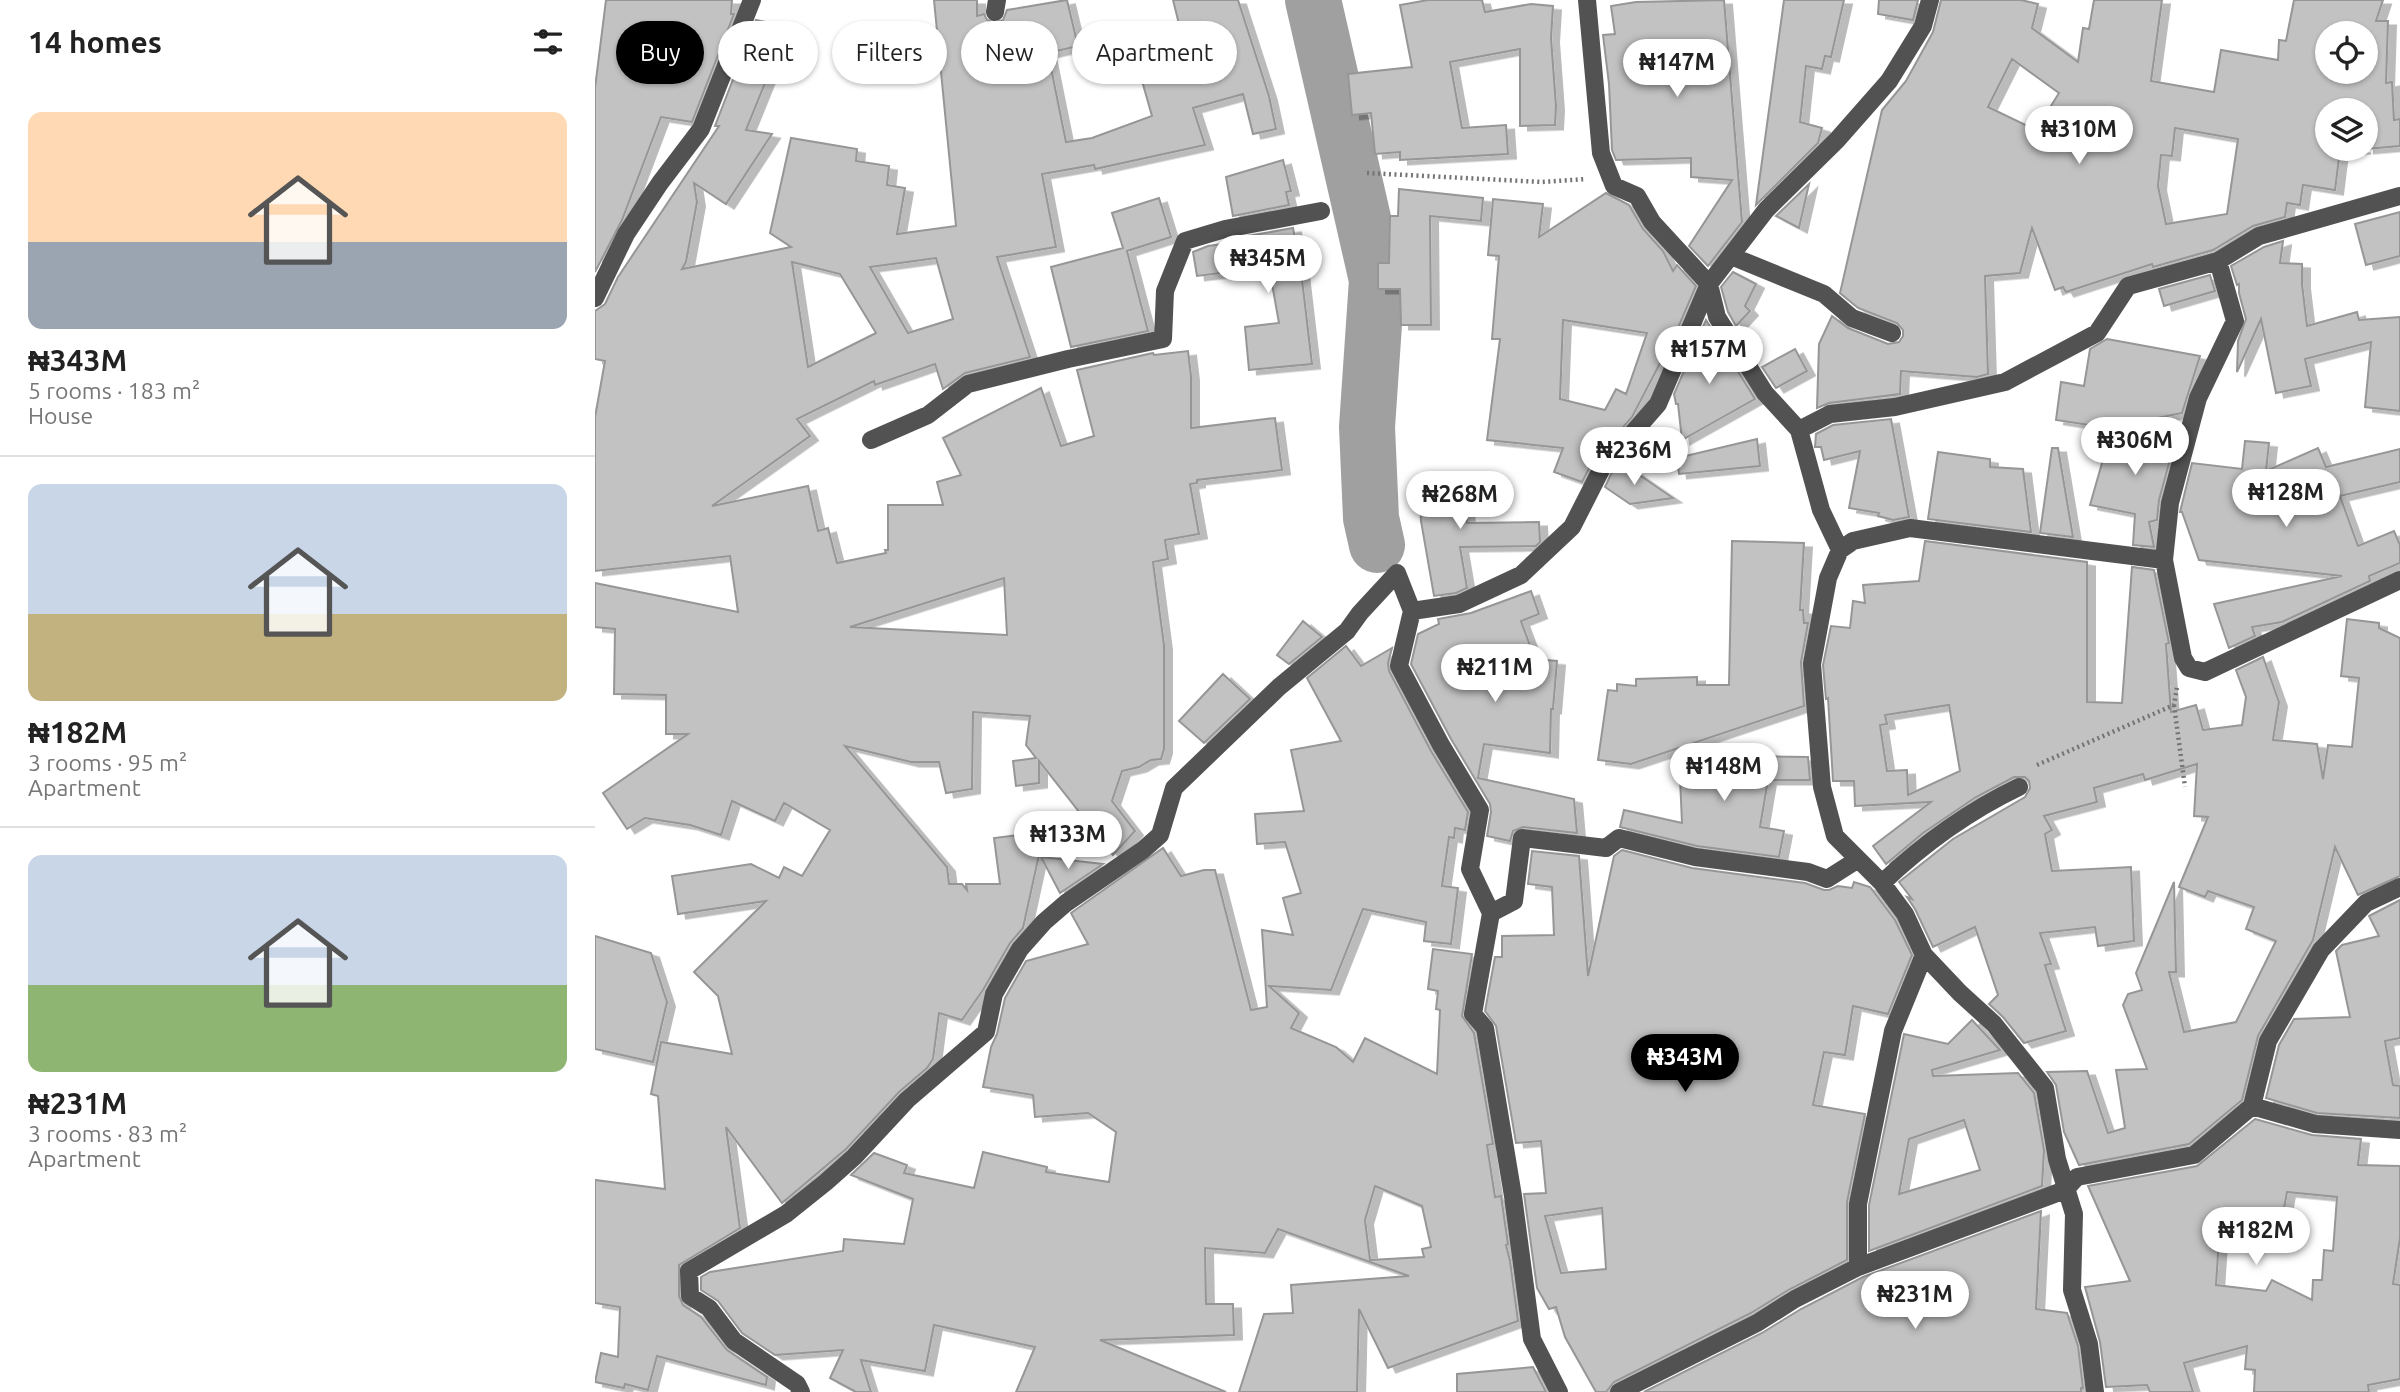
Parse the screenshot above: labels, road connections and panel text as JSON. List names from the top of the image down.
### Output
{
  "page": {
    "heading": "14 homes",
    "chip": [
      "Buy",
      "Rent",
      "Filters",
      "New",
      "Apartment"
    ],
    "price": [
      "₦147M",
      "₦310M",
      "₦345M",
      "₦157M",
      "₦306M",
      "₦236M",
      "₦128M",
      "₦268M",
      "₦211M",
      "₦148M",
      "₦133M",
      "₦343M",
      "₦182M",
      "₦231M"
    ],
    "list": [
      {
        "name": "₦343M",
        "note": "5 rooms · 183 m² · House"
      },
      {
        "name": "₦182M",
        "note": "3 rooms · 95 m² · Apartment"
      },
      {
        "name": "₦231M",
        "note": "3 rooms · 83 m² · Apartment"
      }
    ]
  }
}
